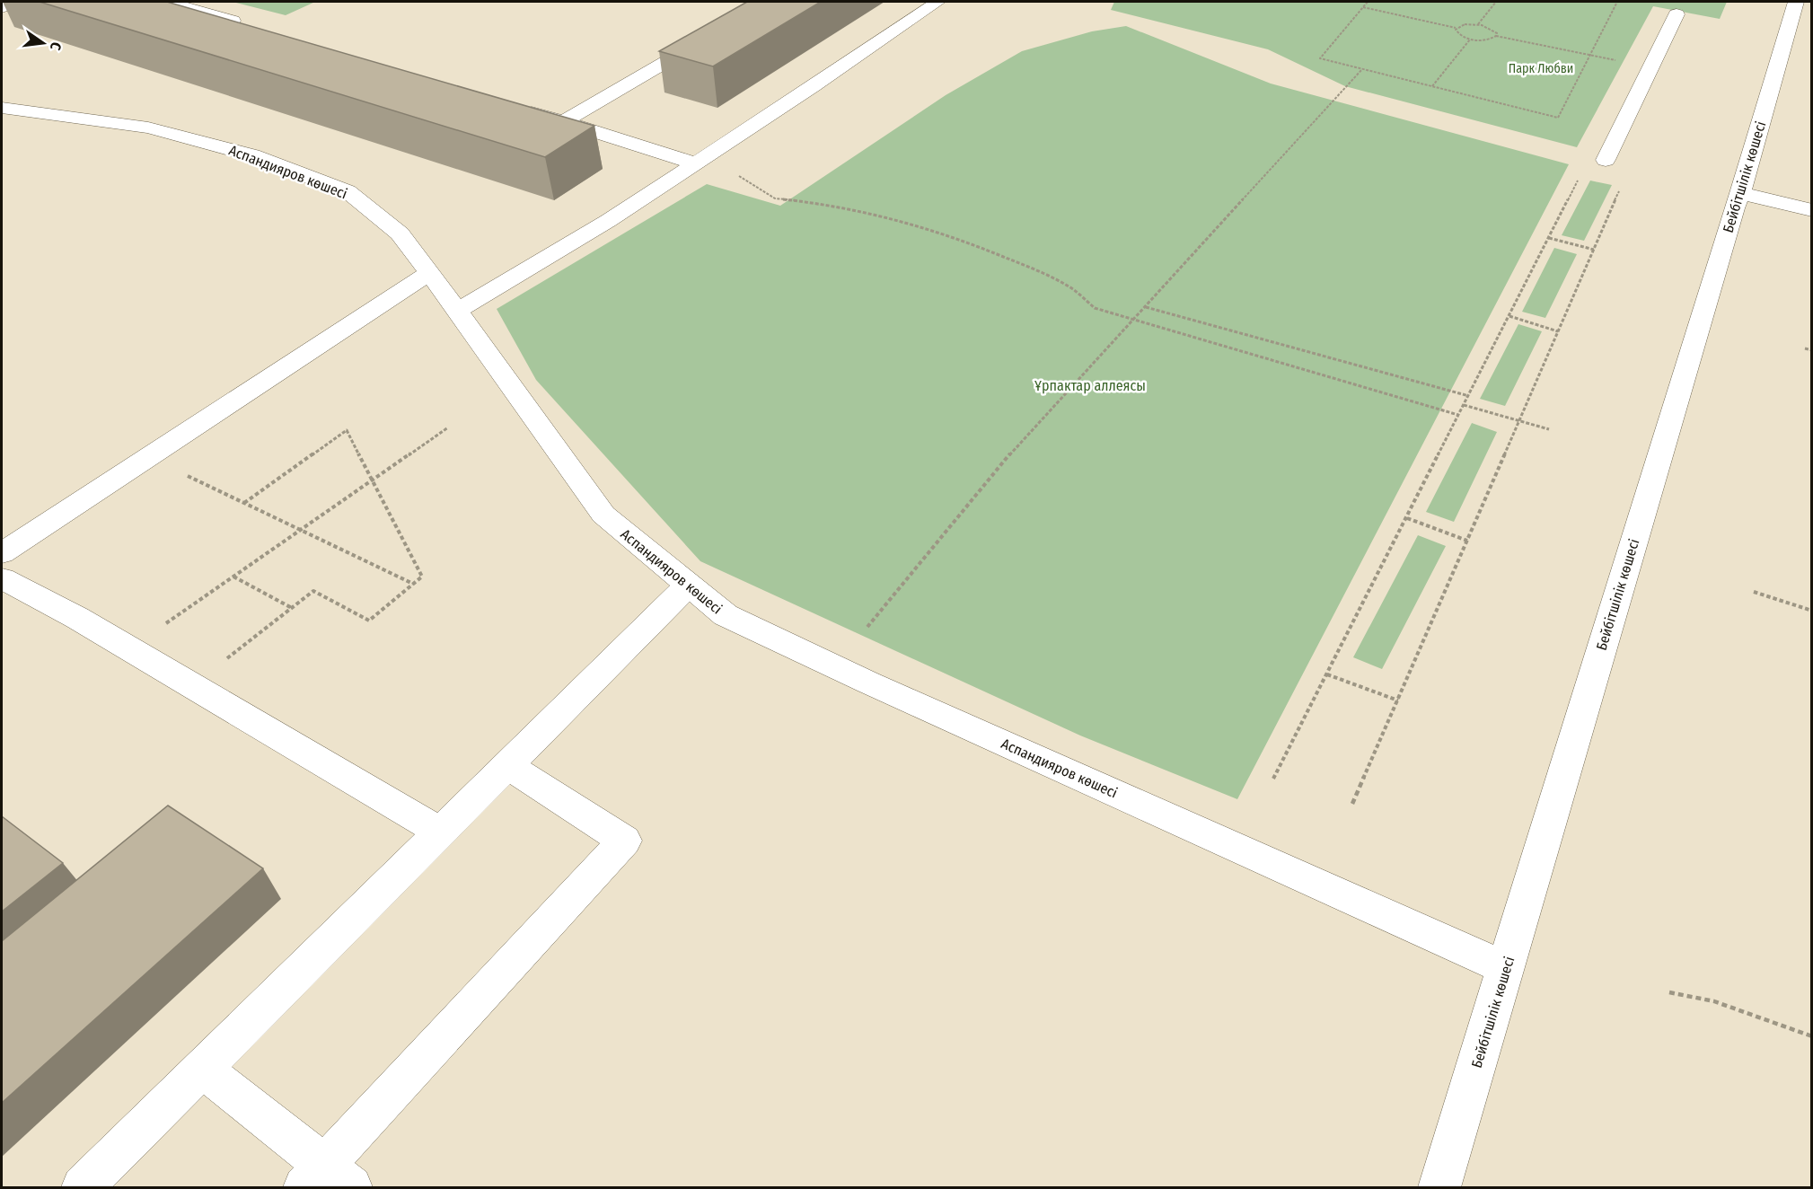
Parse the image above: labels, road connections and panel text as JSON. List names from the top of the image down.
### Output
{
  "streets": {
    "street": ["Аспандияров көшесі", "Бейбітшілік көшесі"]
  },
  "crossings": [
    ["Аспандияров көшесі", "Бейбітшілік көшесі"]
  ],
  "parks": ["Парк Любви", "Ұрпактар аллеясы"],
  "north": "right"
}
